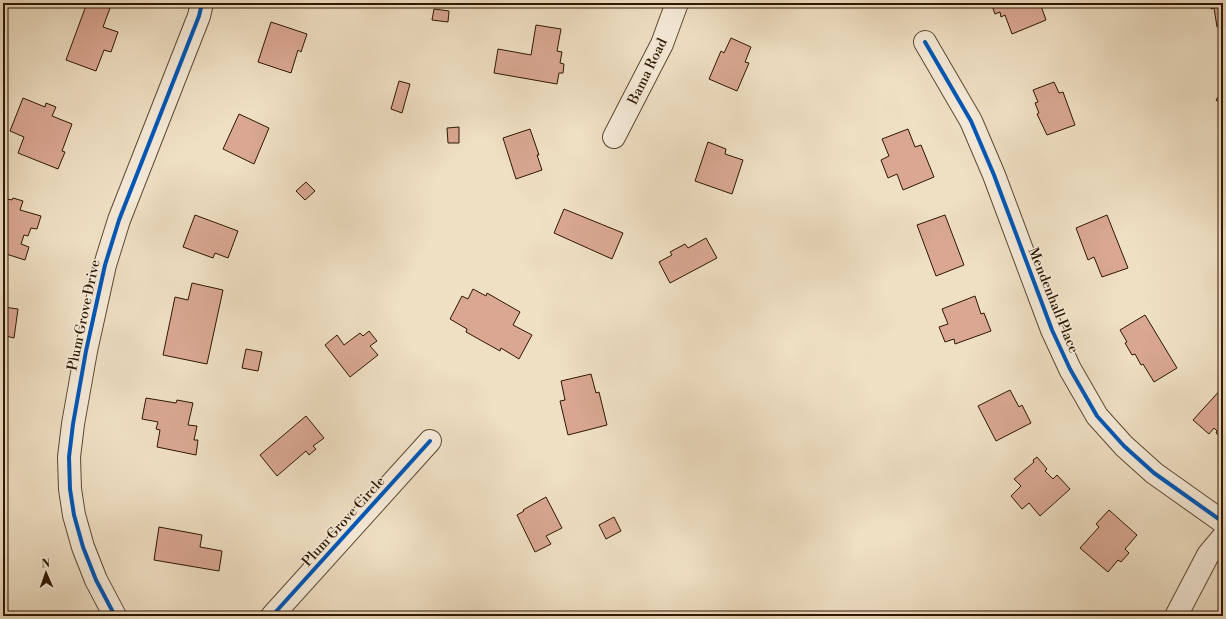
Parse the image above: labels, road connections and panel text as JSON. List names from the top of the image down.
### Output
{
  "streets": {
    "street": [
      "Bama Road",
      "Mendenhall Place",
      "Plum Grove Drive",
      "Plum Grove Circle"
    ]
  },
  "north": "top"
}
